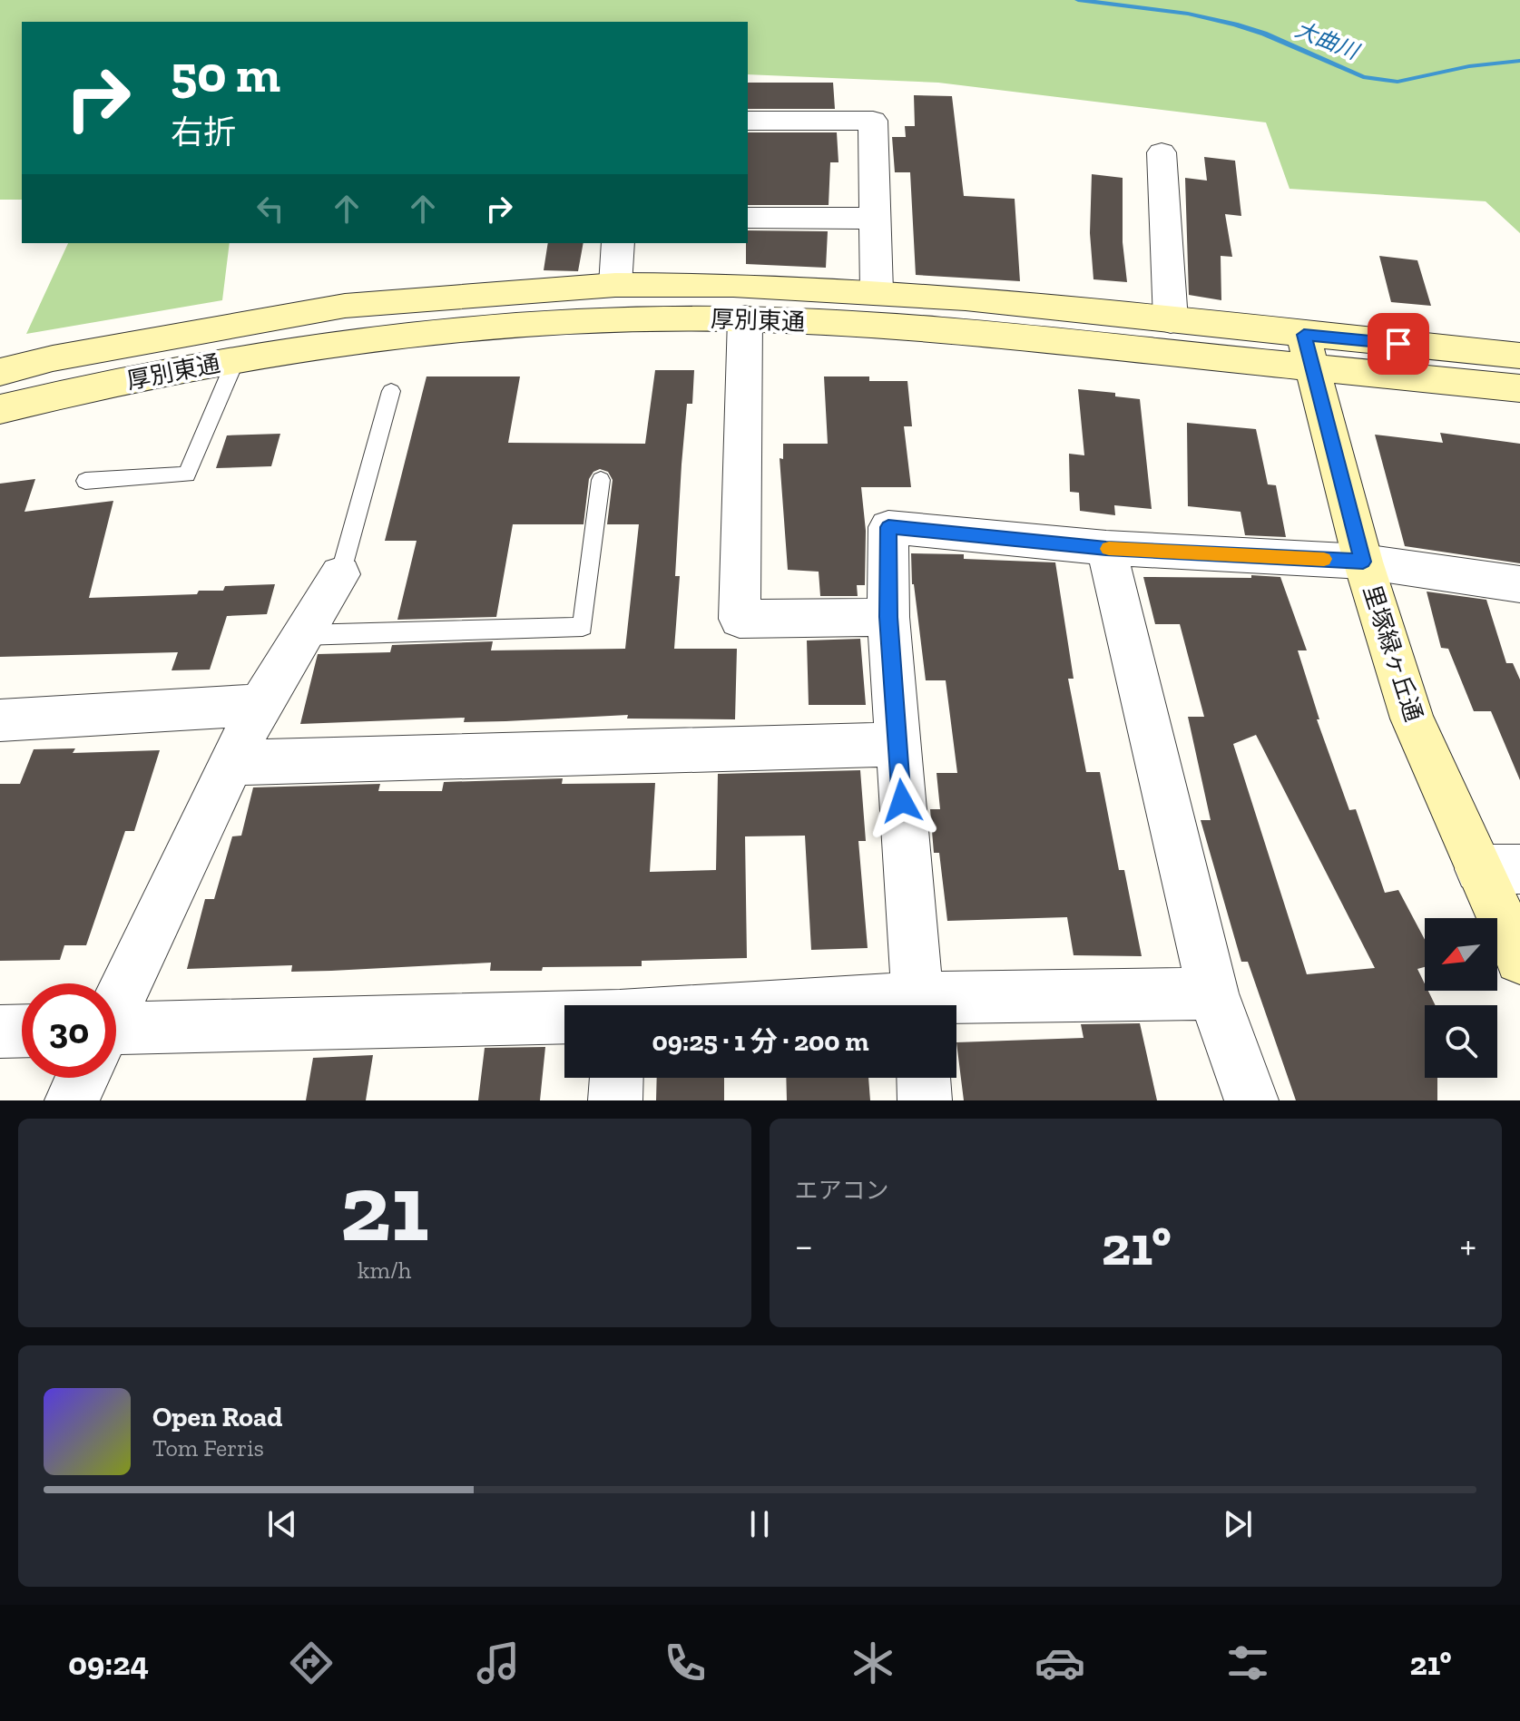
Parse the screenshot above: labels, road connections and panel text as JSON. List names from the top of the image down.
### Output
{
  "streets": {
    "street": ["厚別東通", "里塚緑ヶ丘通"]
  },
  "crossings": [
    ["厚別東通", "里塚緑ヶ丘通"]
  ],
  "water": ["大曲川"],
  "north": "bottom left",
  "page": {
    "turn": ["50 m", "右折"],
    "limit": "30",
    "trip": "09:25 · 1 分 · 200 m",
    "tile": [
      ["21", "km/h"],
      "エアコン"
    ],
    "heat": ["−", "21°", "+"],
    "song": ["Open Road", "Tom Ferris"],
    "tabs": ["09:24", "21°"]
  }
}
